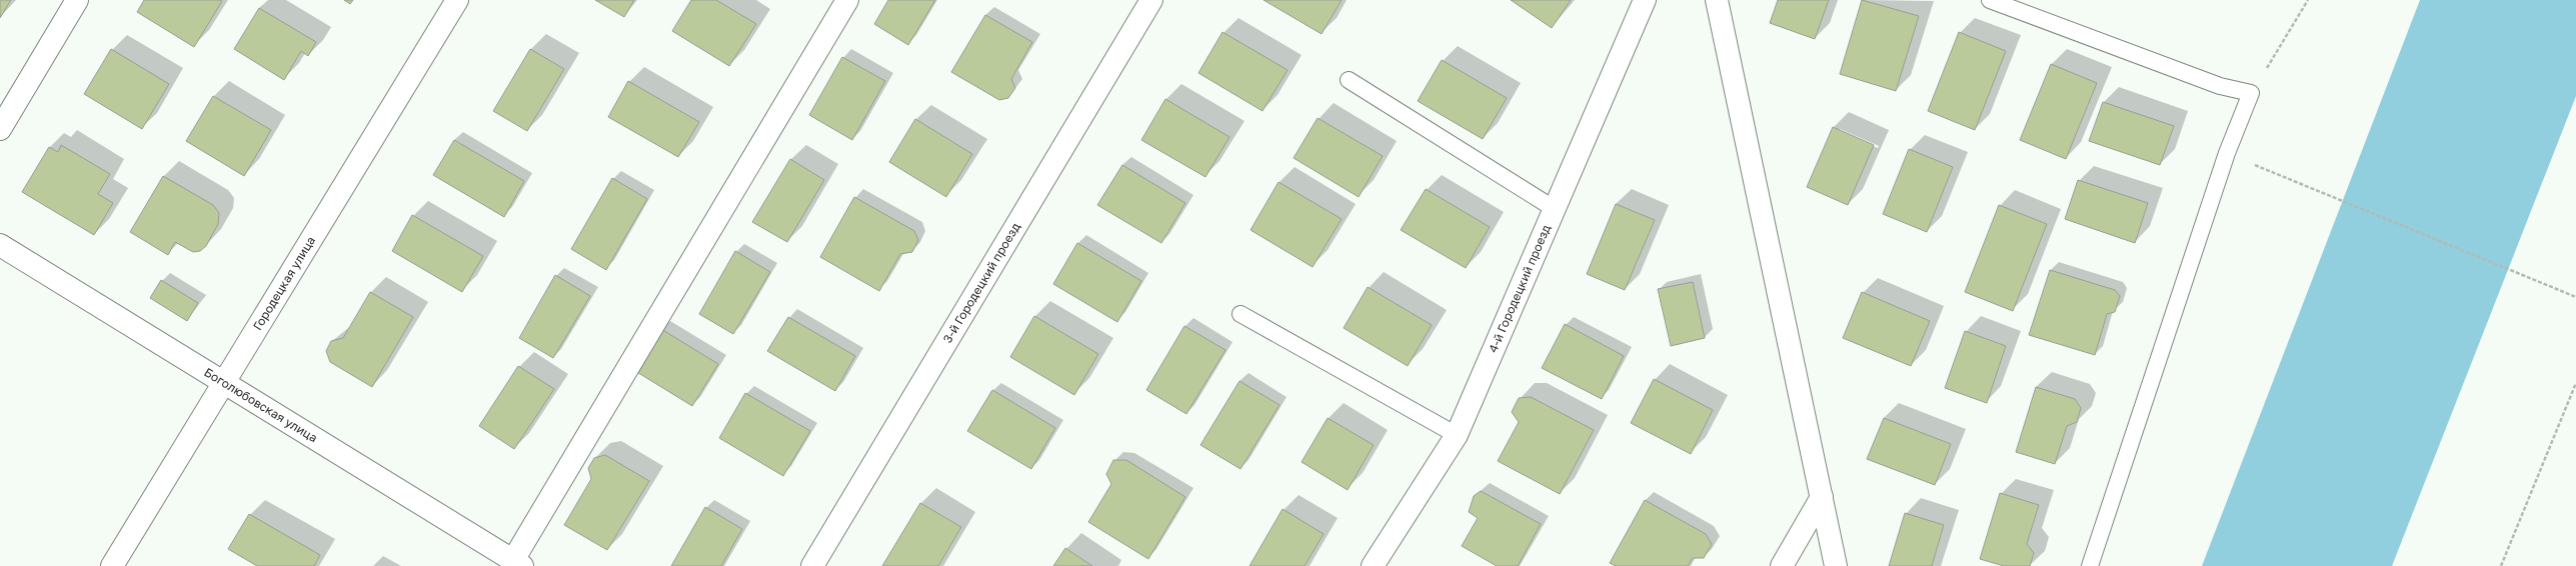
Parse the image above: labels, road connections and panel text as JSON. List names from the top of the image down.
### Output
{
  "streets": {
    "street": [
      "Городецкая улица",
      "3-й Городецкий проезд",
      "4-й Городецкий проезд",
      "Боголюбовская улица"
    ]
  },
  "crossings": [
    ["Городецкая улица", "Боголюбовская улица"]
  ]
}
